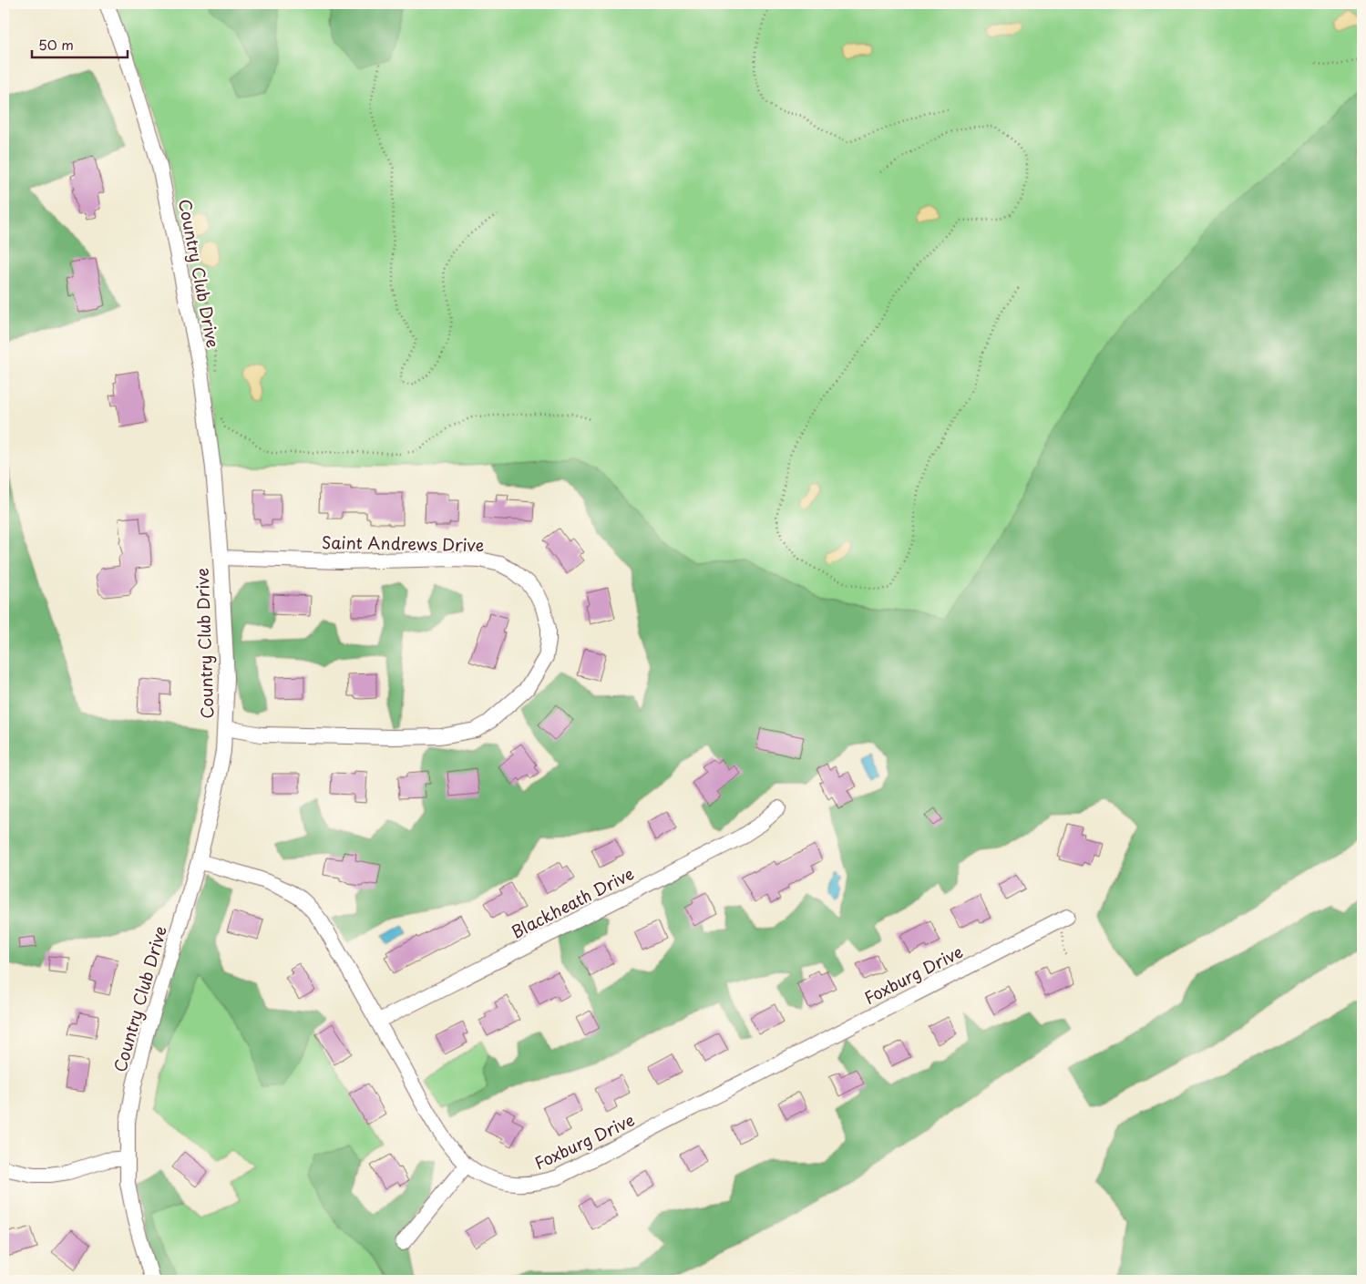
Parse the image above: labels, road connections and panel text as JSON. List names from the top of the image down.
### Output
{
  "streets": {
    "street": [
      "Country Club Drive",
      "Saint Andrews Drive",
      "Blackheath Drive",
      "Foxburg Drive"
    ]
  },
  "crossings": [
    ["Country Club Drive", "Saint Andrews Drive"],
    ["Country Club Drive", "Foxburg Drive"],
    ["Blackheath Drive", "Foxburg Drive"]
  ],
  "scale_bar": "50 m"
}
